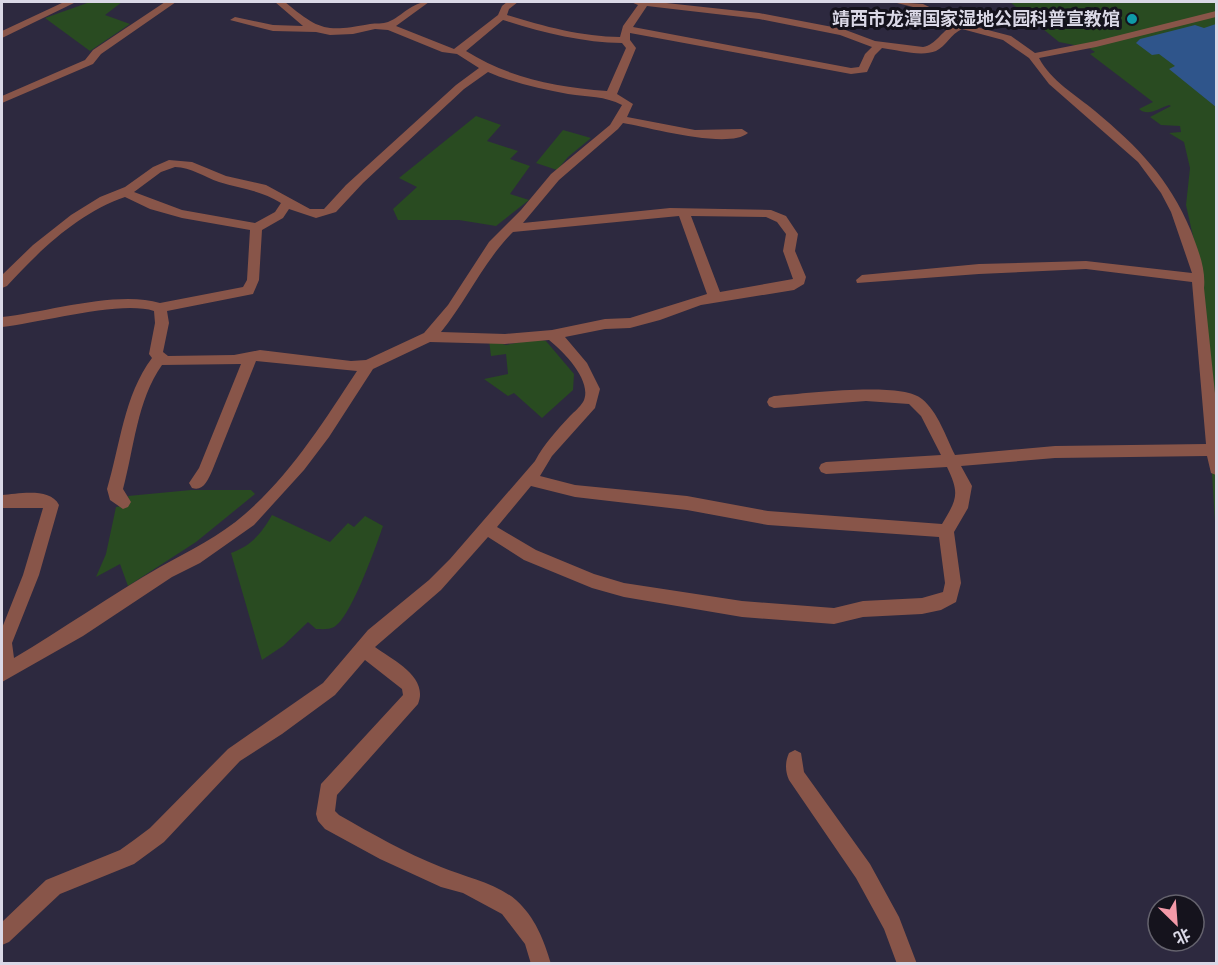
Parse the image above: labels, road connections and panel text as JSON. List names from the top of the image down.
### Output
{
  "places": ["靖西市龙潭国家湿地公园科普宣教馆"],
  "north": "bottom right"
}
